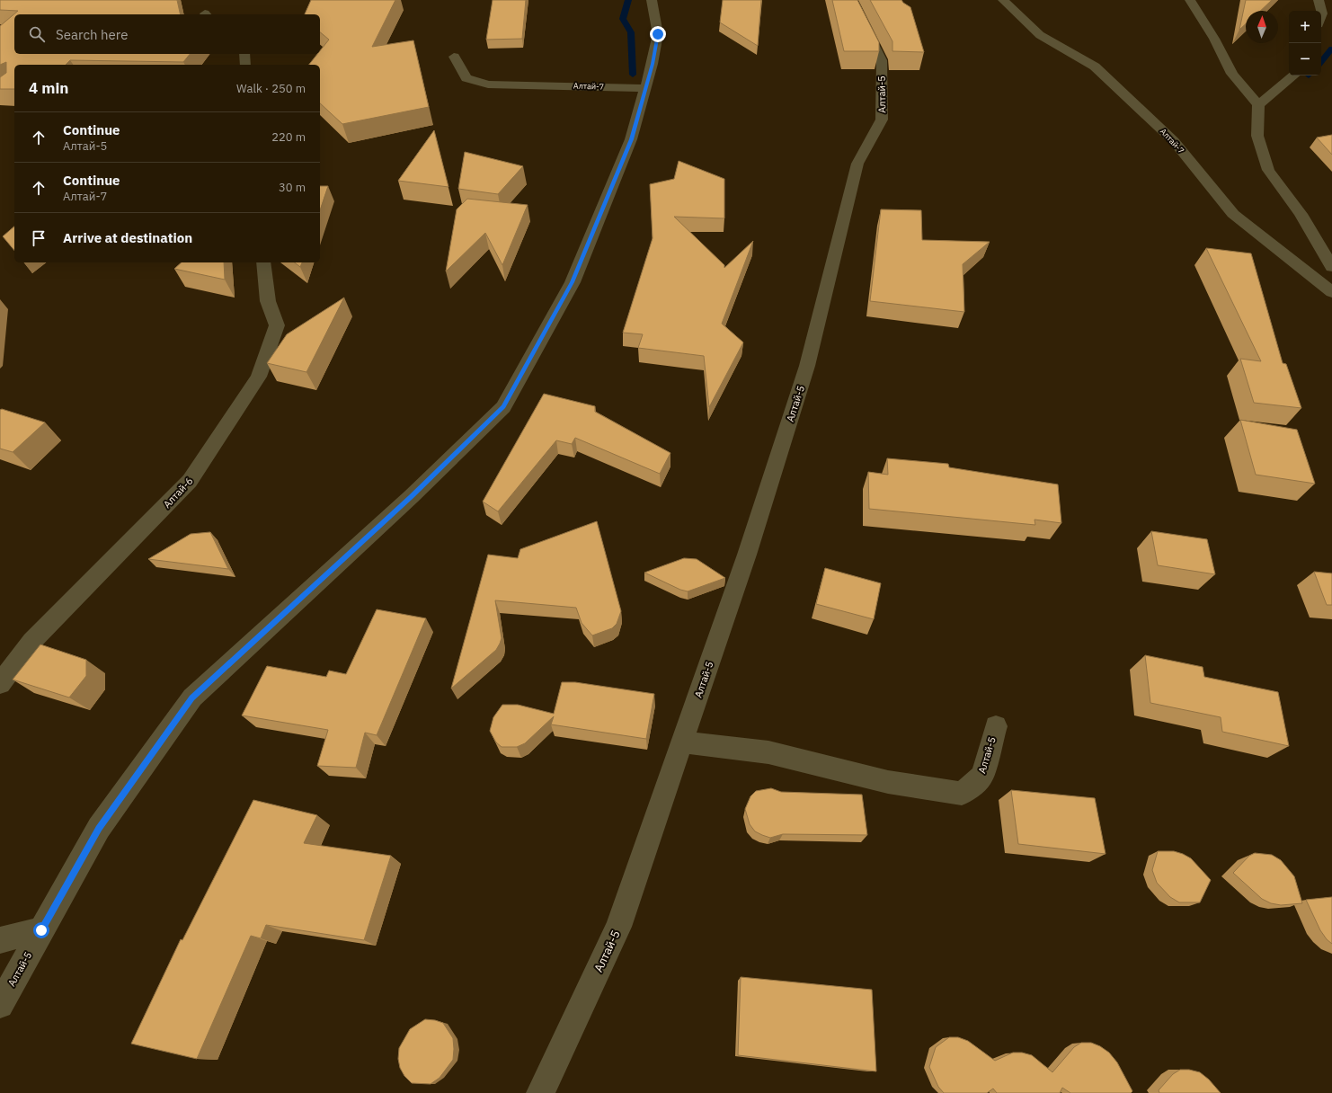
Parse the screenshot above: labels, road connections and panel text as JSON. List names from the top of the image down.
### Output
{
  "streets": {
    "street": ["Алтай-7", "Алтай-5", "Алтай-6"]
  },
  "crossings": [
    ["Алтай-7", "Алтай-5"]
  ],
  "north": "top",
  "page": {
    "map_buttons": ["+", "−"],
    "search": "Search here",
    "heading": ["4 min", "Walk · 250 m"],
    "list": [
      ["Continue", "Алтай-5", "220 m"],
      ["Continue", "Алтай-7", "30 m"],
      "Arrive at destination"
    ]
  }
}
